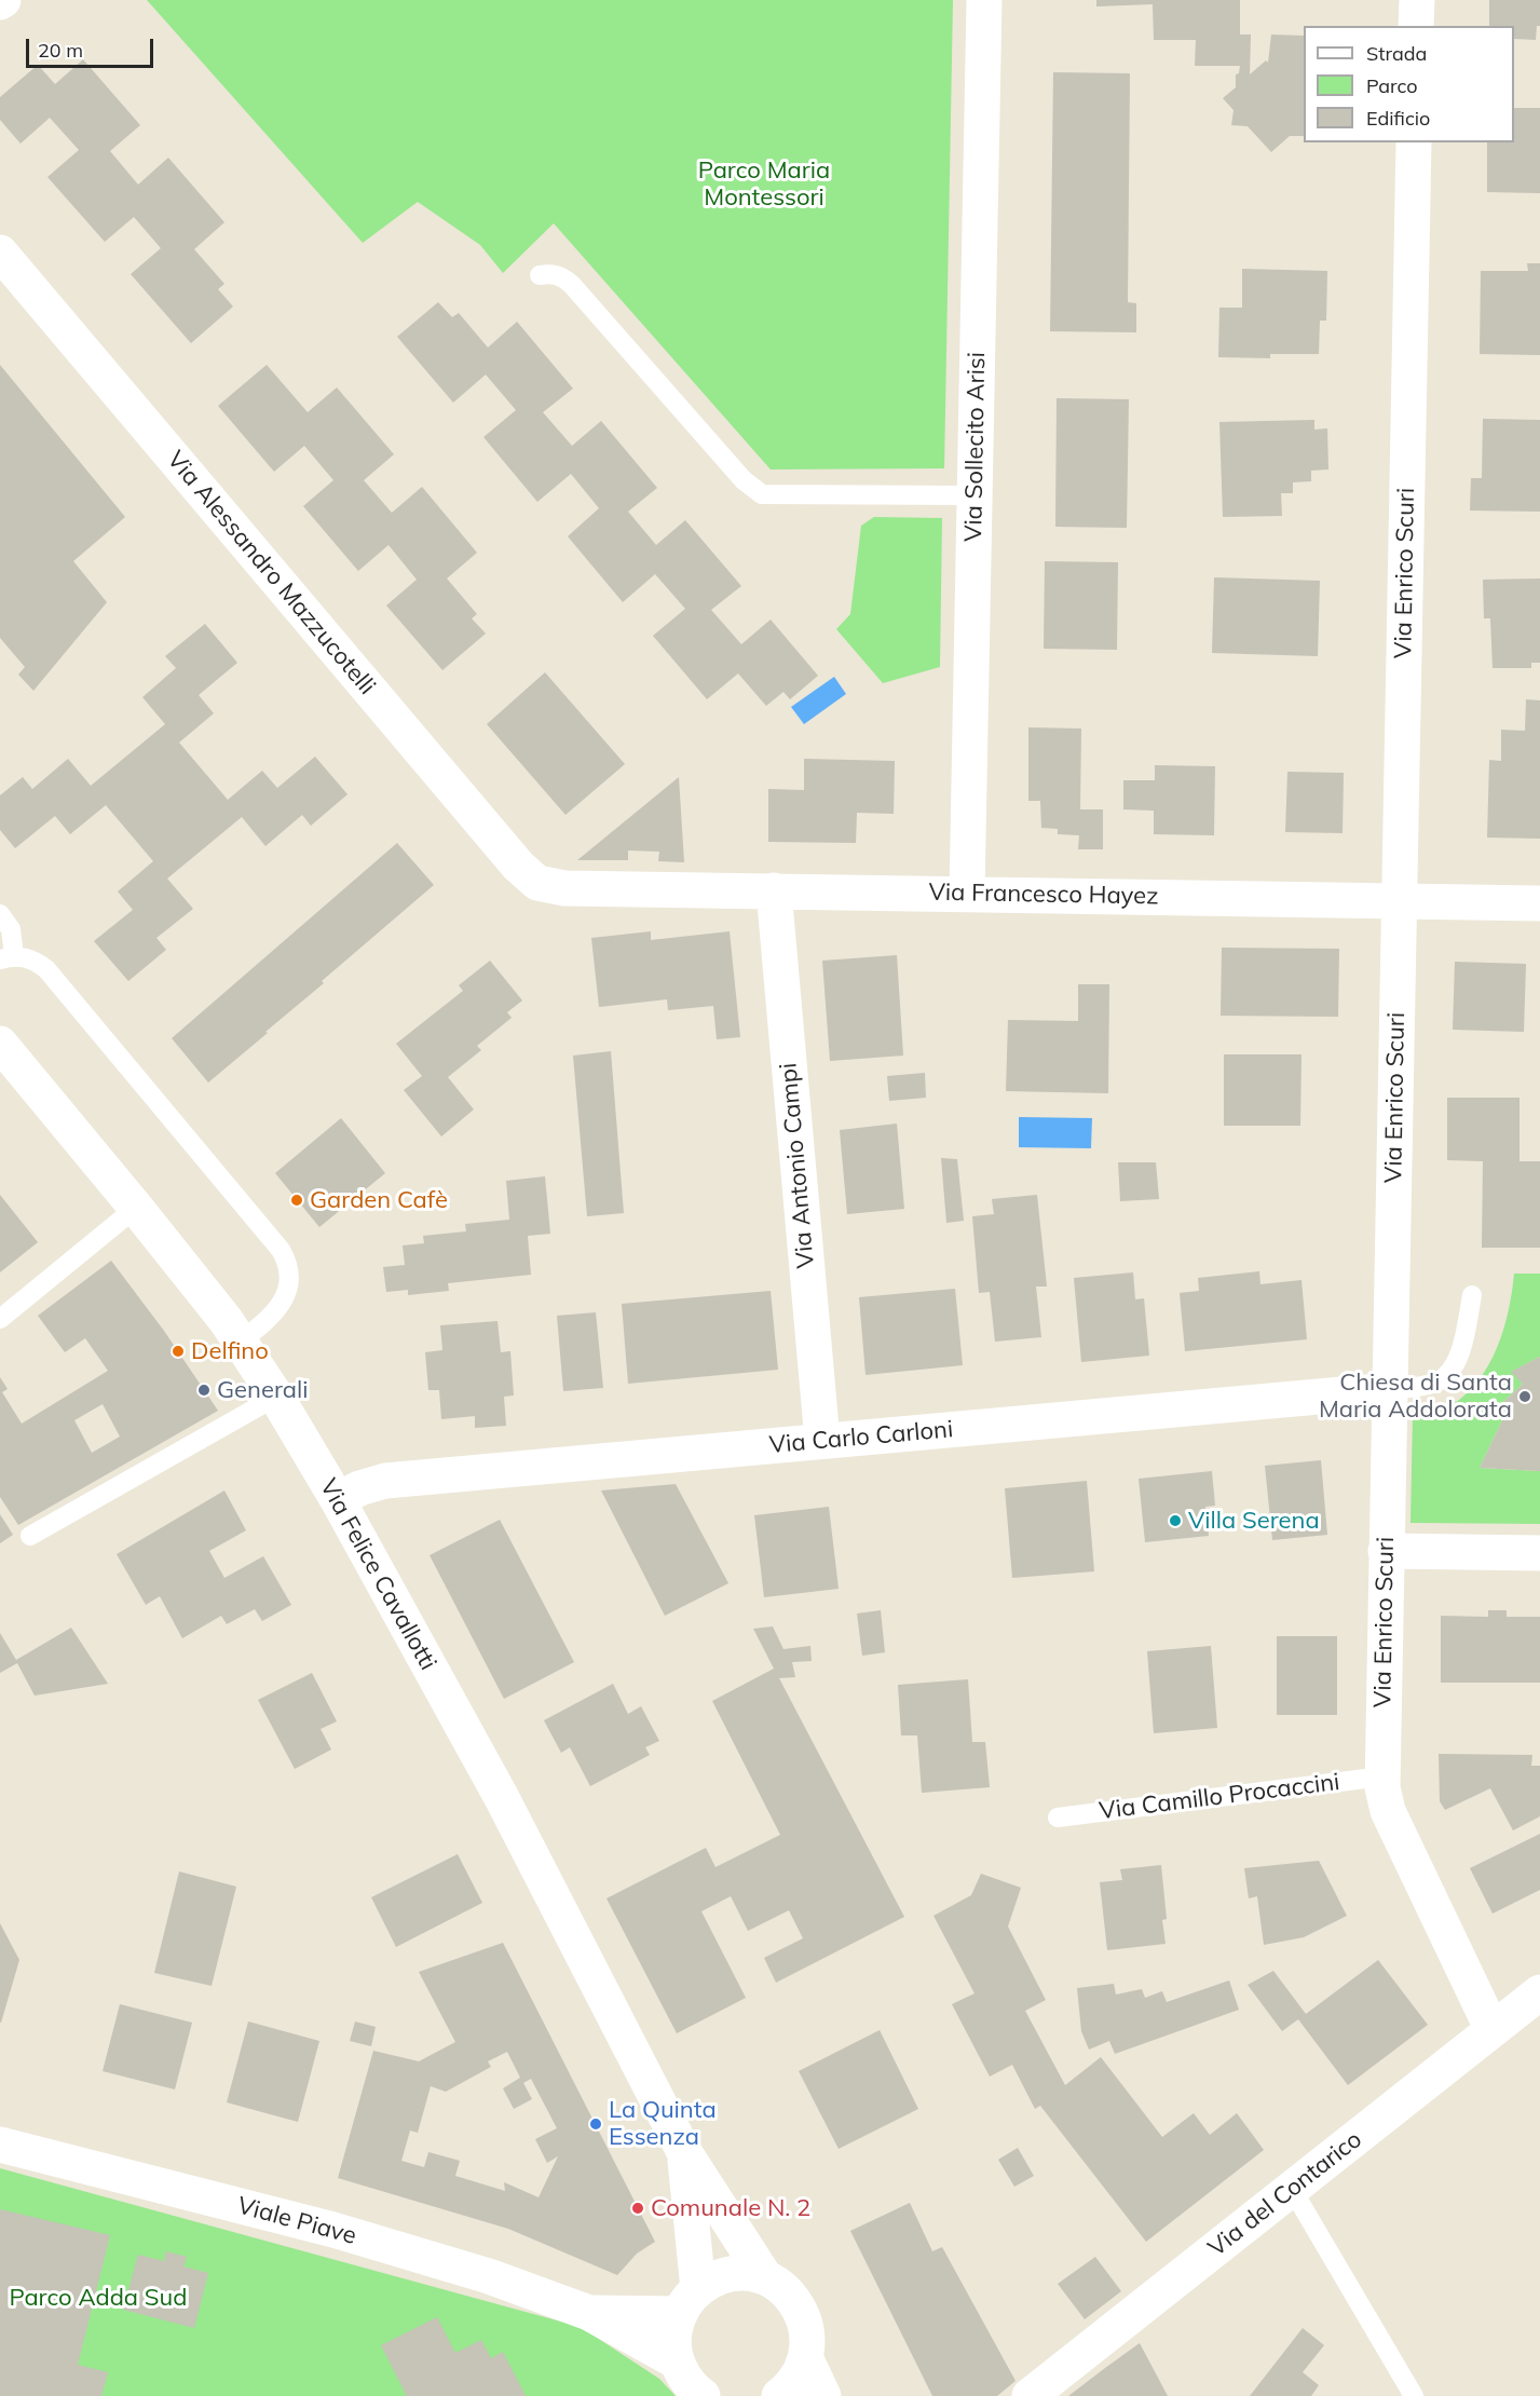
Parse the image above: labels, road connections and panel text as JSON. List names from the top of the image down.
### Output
{
  "streets": {
    "street": [
      "Via Sollecito Arisi",
      "Via Alessandro Mazzucotelli",
      "Via Enrico Scuri",
      "Via Francesco Hayez",
      "Via Antonio Campi",
      "Via Carlo Carloni",
      "Via Felice Cavallotti",
      "Via del Contarico",
      "Viale Piave"
    ],
    "lane": ["Via Camillo Procaccini"]
  },
  "crossings": [
    ["Via Sollecito Arisi", "Via Francesco Hayez"],
    ["Via Alessandro Mazzucotelli", "Via Francesco Hayez"],
    ["Via Enrico Scuri", "Via Francesco Hayez"],
    ["Via Enrico Scuri", "Via Carlo Carloni"],
    ["Via Enrico Scuri", "Via Camillo Procaccini"],
    ["Via Enrico Scuri", "Via del Contarico"],
    ["Via Francesco Hayez", "Via Antonio Campi"],
    ["Via Antonio Campi", "Via Carlo Carloni"],
    ["Via Carlo Carloni", "Via Felice Cavallotti"],
    ["Via Felice Cavallotti", "Viale Piave"]
  ],
  "parks": ["Parco Maria Montessori", "Parco Adda Sud"],
  "places": [
    "Garden Cafè",
    "Delfino",
    "Generali",
    "Chiesa di Santa Maria Addolorata",
    "Villa Serena",
    "La Quinta Essenza",
    "Comunale N. 2"
  ],
  "legend": ["Strada", "Parco", "Edificio"],
  "scale_bar": "20 m"
}
